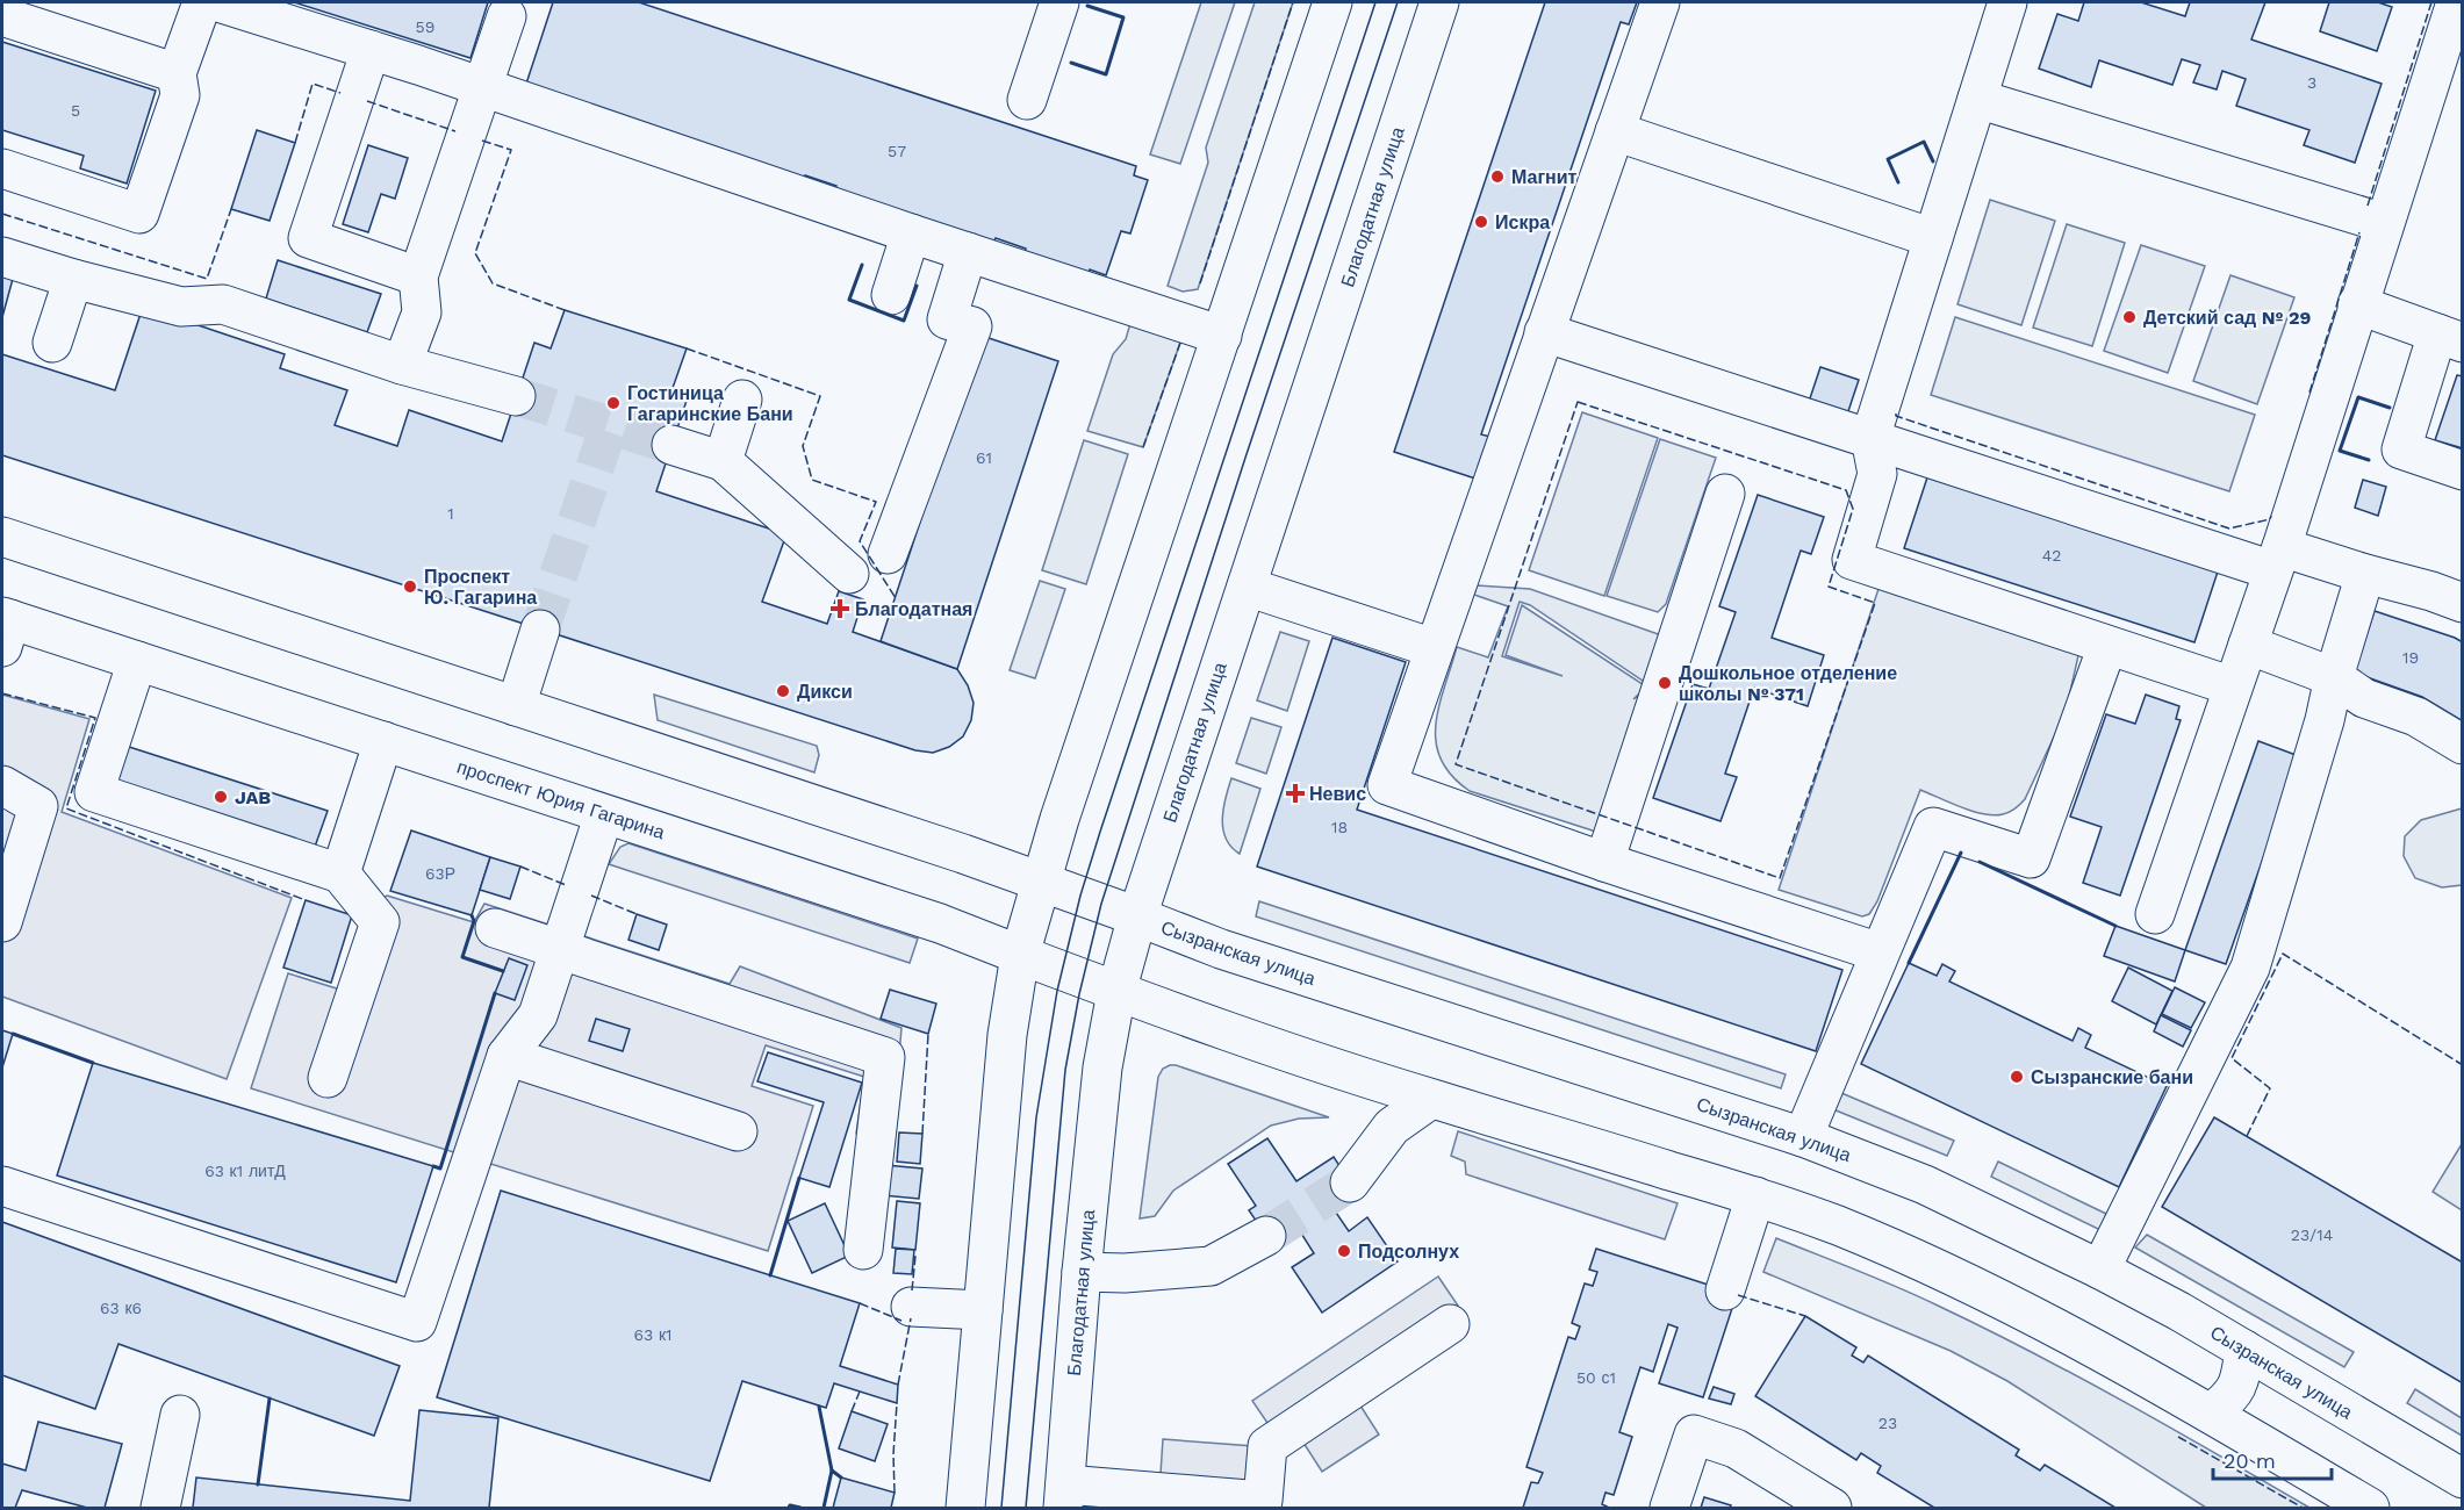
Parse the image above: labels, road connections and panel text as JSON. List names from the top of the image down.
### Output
{
  "streets": {
    "main road": ["Благодатная улица", "проспект Юрия Гагарина", "Сызранская улица"]
  },
  "crossings": [
    ["Благодатная улица", "проспект Юрия Гагарина"],
    ["Благодатная улица", "Сызранская улица"]
  ],
  "places": {
    "other": [
      "Магнит",
      "Искра",
      "Детский сад № 29",
      "Гостиница Гагаринские Бани",
      "Проспект Ю. Гагарина",
      "Дошкольное отделение школы № 371",
      "Дикси",
      "JAB",
      "Сызранские бани",
      "Подсолнух"
    ],
    "health": ["Благодатная", "Невис"]
  },
  "house_numbers": [
    "59",
    "3",
    "5",
    "57",
    "61",
    "1",
    "42",
    "19",
    "18",
    "63Р",
    "63 к1 литД",
    "23/14",
    "63 к6",
    "63 к1",
    "50 с1",
    "23"
  ],
  "scale_bar": "20 m"
}
